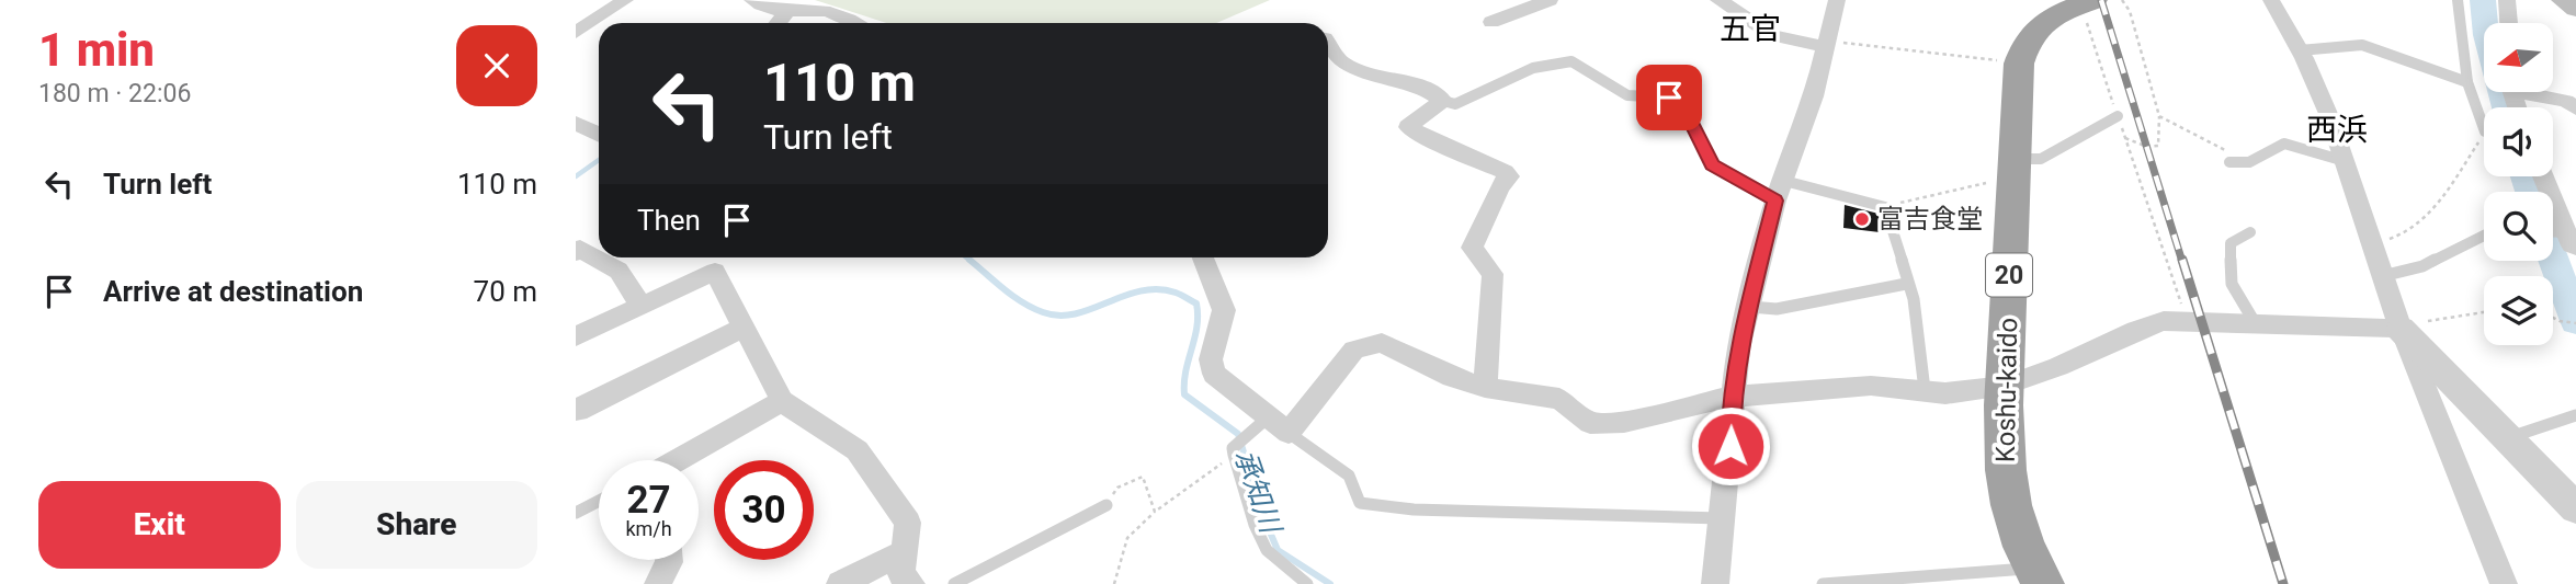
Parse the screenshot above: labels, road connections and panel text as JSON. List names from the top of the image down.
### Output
{
  "streets": {
    "highway": ["20", "Koshu-kaido"]
  },
  "districts": ["五官", "西浜"],
  "water": ["承知川"],
  "places": ["富吉食堂"],
  "north": "left",
  "page": {
    "heading": ["1 min", "180 m · 22:06"],
    "turn": ["110 m", "Turn left"],
    "list": [
      {
        "name": "Turn left",
        "value": "110 m"
      },
      {
        "name": "Arrive at destination",
        "value": "70 m"
      }
    ],
    "then": "Then",
    "speed": "27 km/h",
    "limit": "30",
    "buttons": ["Exit", "Share"]
  }
}
